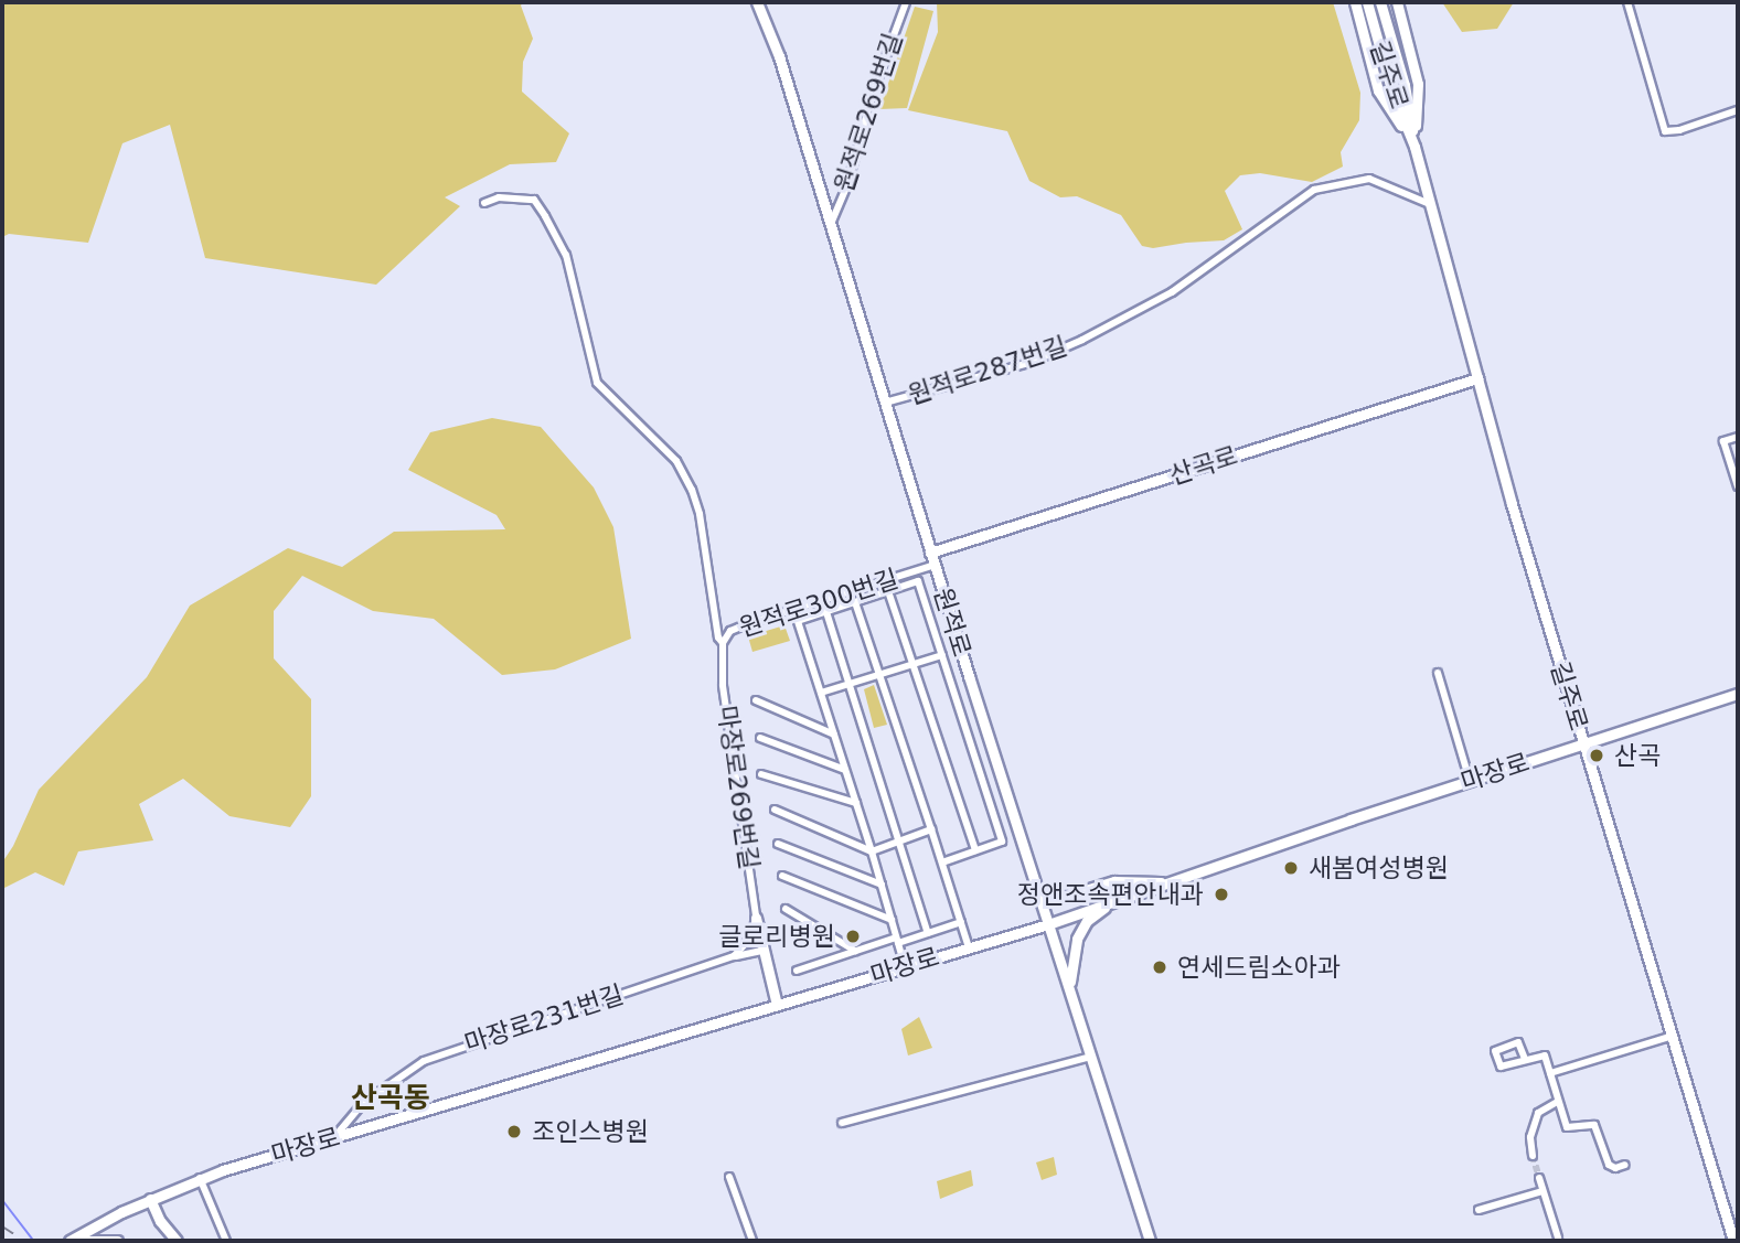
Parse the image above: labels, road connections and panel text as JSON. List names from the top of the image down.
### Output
{
  "streets": {
    "main road": [
      "길주로",
      "산곡로",
      "원적로",
      "마장로"
    ],
    "street": [
      "원적로269번길",
      "원적로287번길",
      "원적로300번길",
      "마장로269번길",
      "마장로231번길"
    ]
  },
  "crossings": [
    ["길주로", "원적로287번길"],
    ["길주로", "산곡로"],
    ["길주로", "마장로"],
    ["원적로269번길", "원적로"],
    ["원적로287번길", "원적로"],
    ["산곡로", "원적로"],
    ["원적로300번길", "원적로"],
    ["원적로300번길", "마장로269번길"],
    ["원적로", "마장로"],
    ["마장로", "마장로231번길"]
  ],
  "districts": ["산곡동"],
  "places": [
    "산곡",
    "새봄여성병원",
    "정앤조속편안내과",
    "글로리병원",
    "연세드림소아과",
    "조인스병원"
  ]
}
